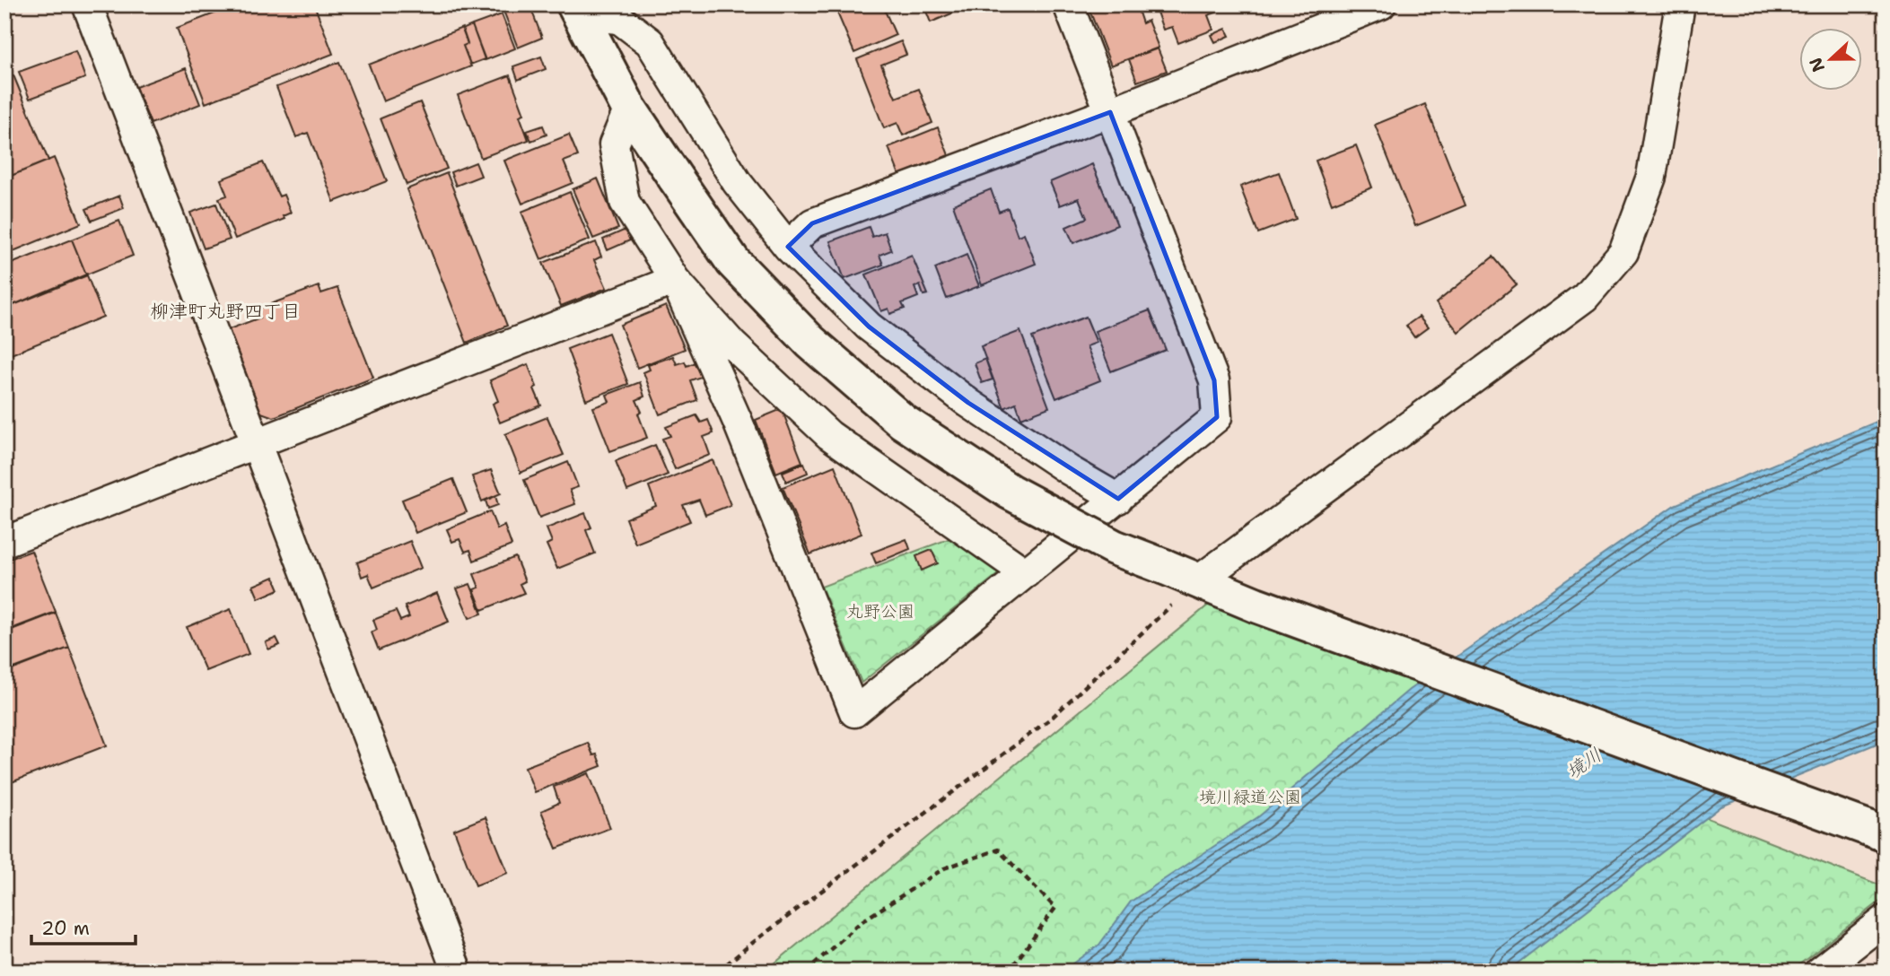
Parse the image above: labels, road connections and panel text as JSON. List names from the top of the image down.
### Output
{
  "districts": ["柳津町丸野四丁目"],
  "water": ["境川"],
  "parks": ["丸野公園", "境川緑道公園"],
  "scale_bar": "20 m",
  "north": "left"
}
